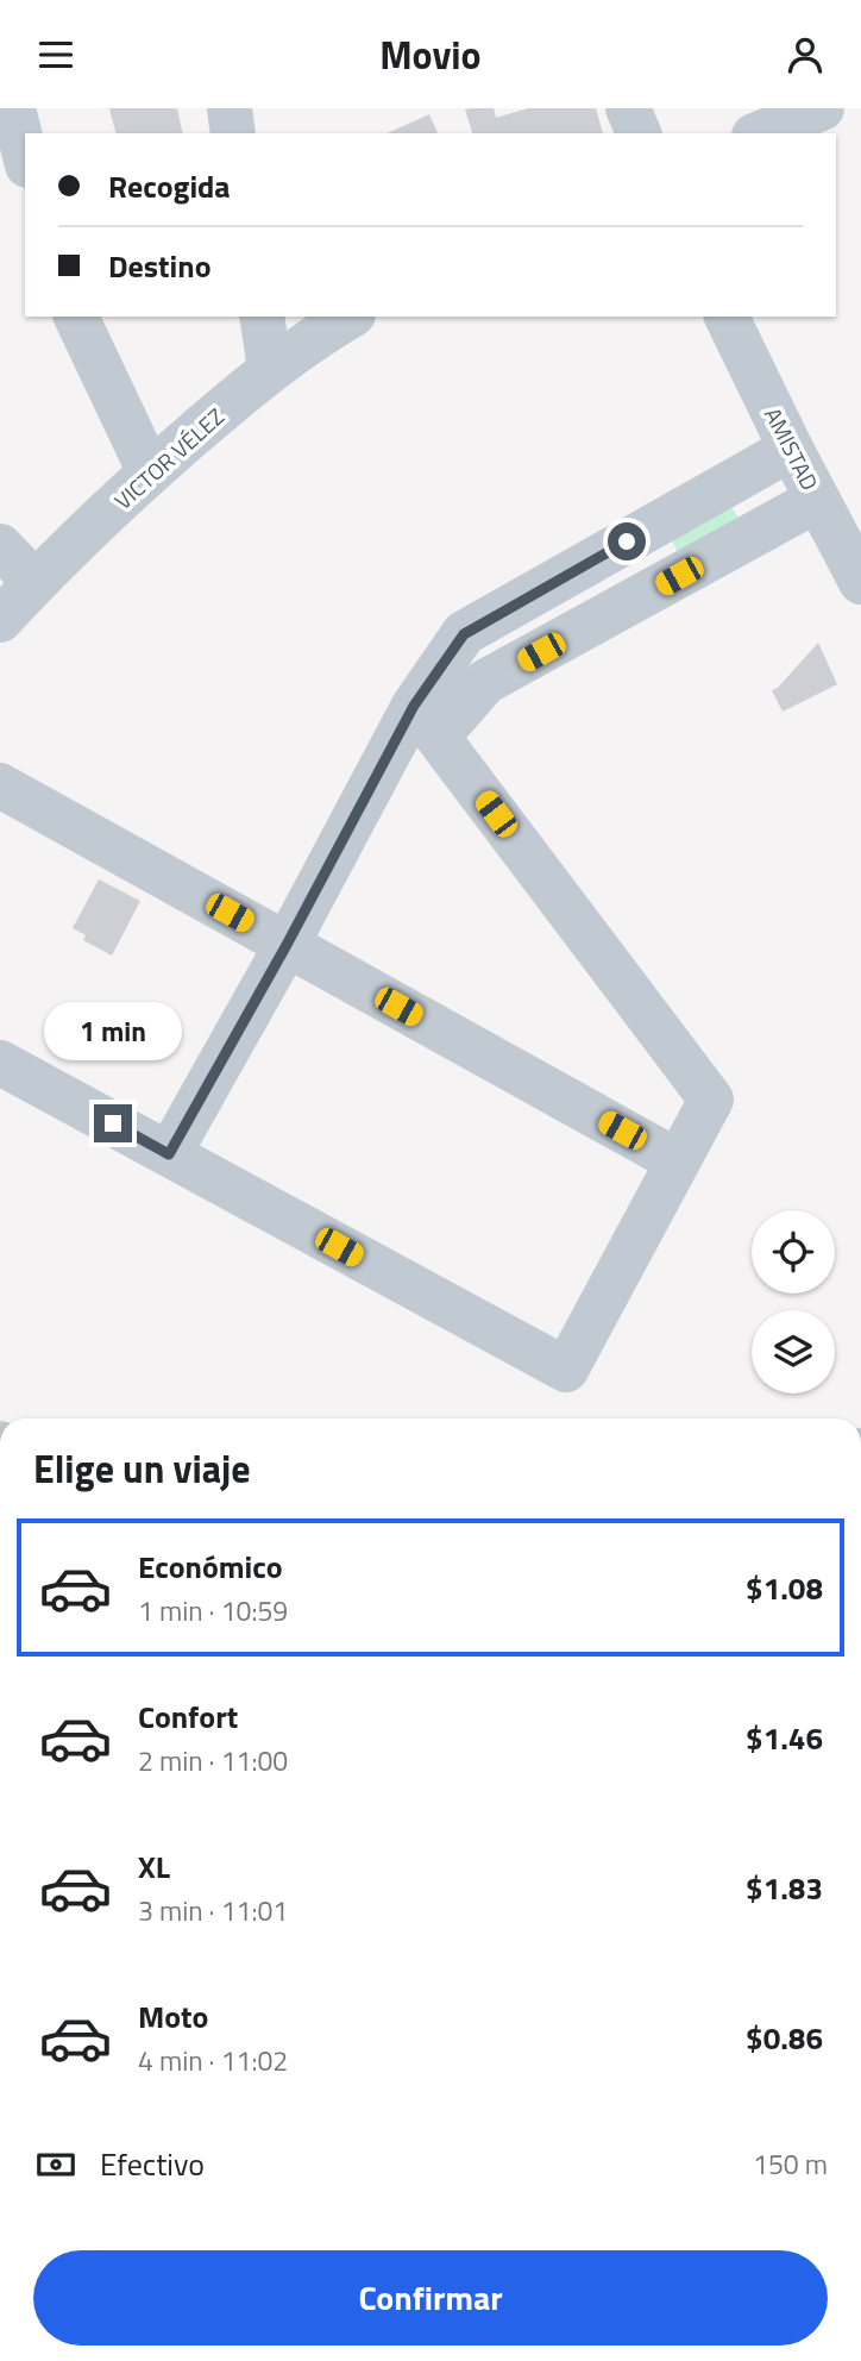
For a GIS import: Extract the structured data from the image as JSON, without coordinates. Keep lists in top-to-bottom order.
{
  "streets": {
    "street": ["AMISTAD", "VICTOR VÉLEZ"]
  },
  "page": {
    "header": "Movio",
    "banner": ["Recogida", "Destino"],
    "bubble": "1 min",
    "heading": "Elige un viaje",
    "list": [
      {
        "name": "Económico",
        "note": "1 min · 10:59",
        "value": "$1.08"
      },
      {
        "name": "Confort",
        "note": "2 min · 11:00",
        "value": "$1.46"
      },
      {
        "name": "XL",
        "note": "3 min · 11:01",
        "value": "$1.83"
      },
      {
        "name": "Moto",
        "note": "4 min · 11:02",
        "value": "$0.86"
      }
    ],
    "pay": ["Efectivo", "150 m"],
    "buttons": "Confirmar"
  }
}
